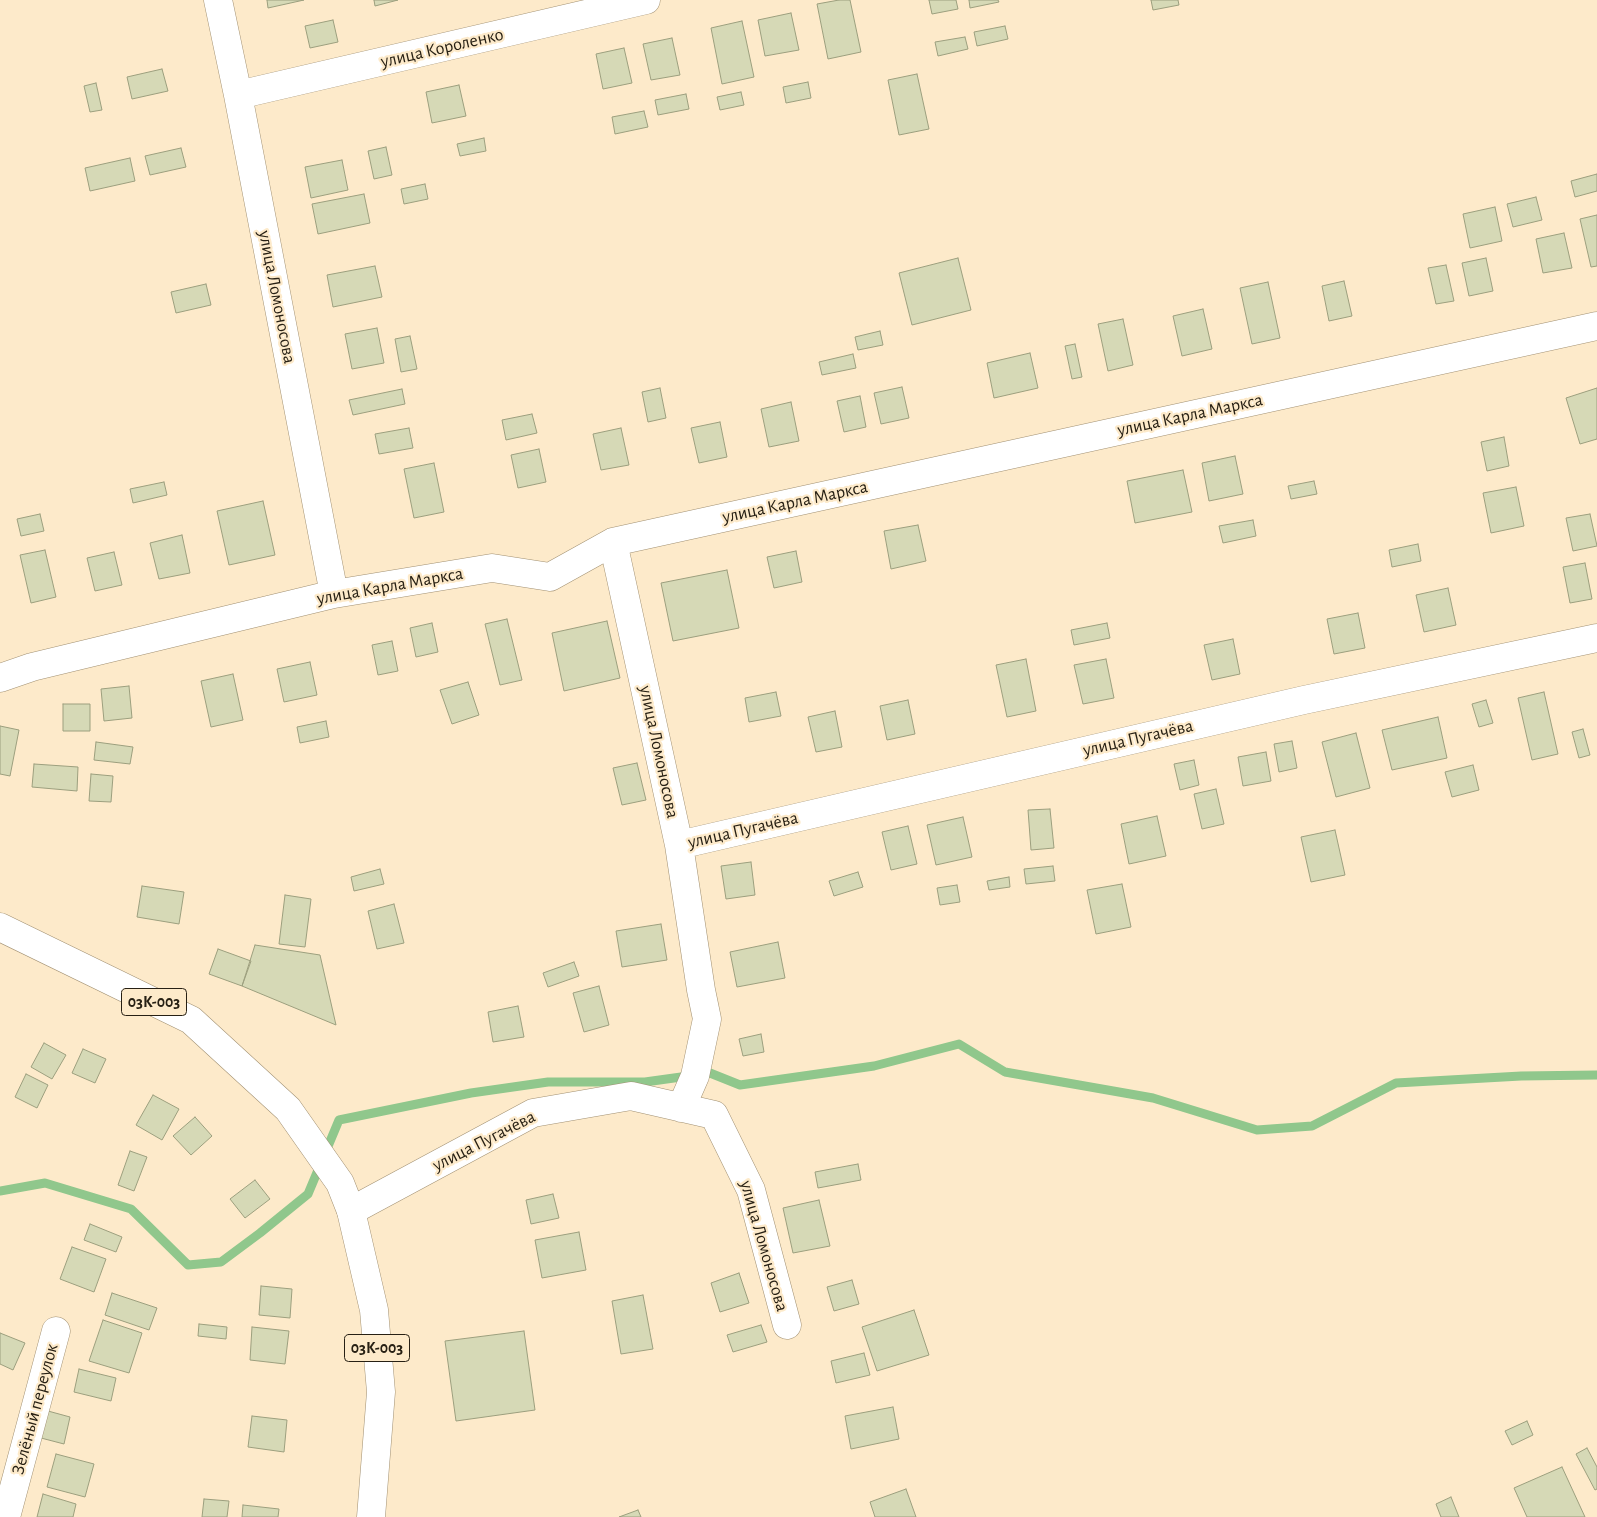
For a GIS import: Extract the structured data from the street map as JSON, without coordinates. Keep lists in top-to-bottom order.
{
  "streets": {
    "street": [
      "улица Короленко",
      "улица Ломоносова",
      "улица Карла Маркса",
      "улица Пугачёва",
      "03К-003",
      "Зелёный переулок"
    ]
  },
  "crossings": [
    ["улица Короленко", "улица Ломоносова"],
    ["улица Ломоносова", "улица Карла Маркса"],
    ["улица Ломоносова", "улица Пугачёва"],
    ["улица Пугачёва", "03К-003"]
  ]
}
